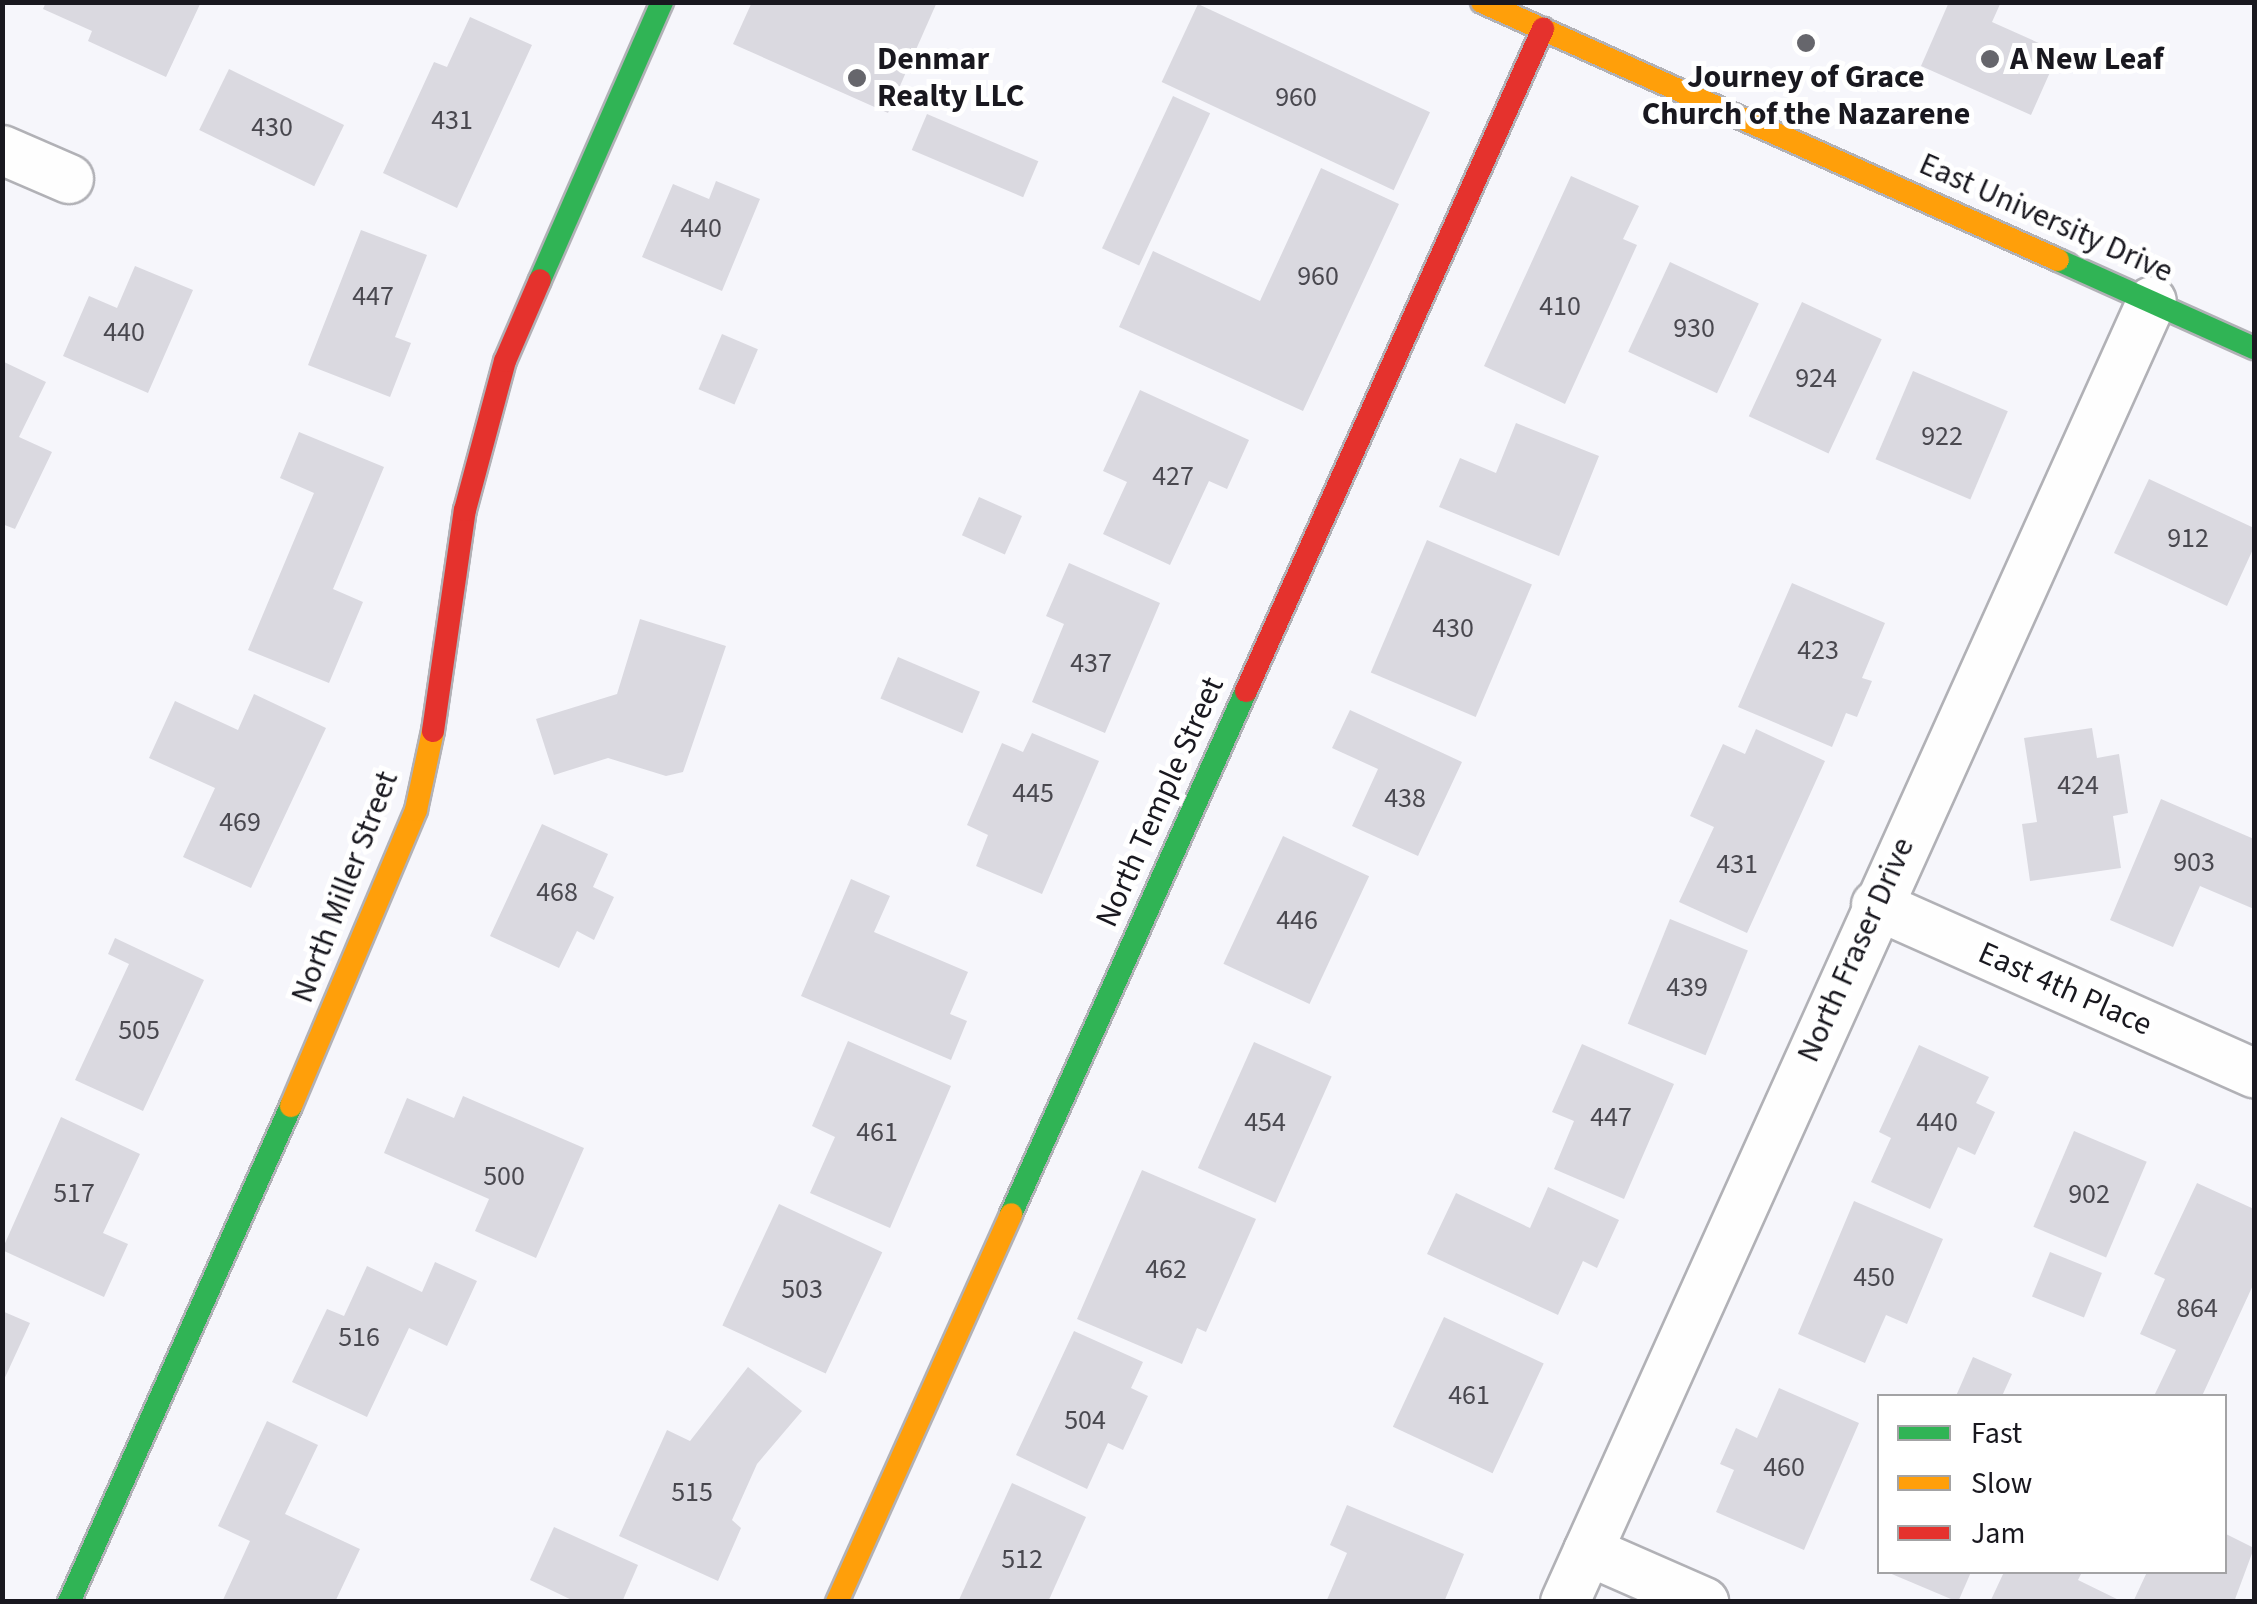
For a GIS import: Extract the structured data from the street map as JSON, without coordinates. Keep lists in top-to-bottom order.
{
  "streets": {
    "street": [
      "East University Drive",
      "North Temple Street",
      "North Miller Street",
      "North Fraser Drive",
      "East 4th Place"
    ]
  },
  "crossings": [
    ["East University Drive", "North Temple Street"],
    ["East University Drive", "North Fraser Drive"],
    ["North Fraser Drive", "East 4th Place"]
  ],
  "places": ["Journey of Grace Church of the Nazarene", "A New Leaf", "Denmar Realty LLC"],
  "house_numbers": [
    "960",
    "431",
    "430",
    "440",
    "960",
    "447",
    "410",
    "930",
    "440",
    "924",
    "922",
    "427",
    "912",
    "430",
    "423",
    "437",
    "424",
    "445",
    "438",
    "469",
    "903",
    "431",
    "468",
    "446",
    "439",
    "505",
    "447",
    "454",
    "440",
    "461",
    "500",
    "517",
    "902",
    "462",
    "450",
    "503",
    "864",
    "516",
    "461",
    "504",
    "460",
    "515",
    "512"
  ],
  "legend": ["Fast", "Slow", "Jam"]
}
